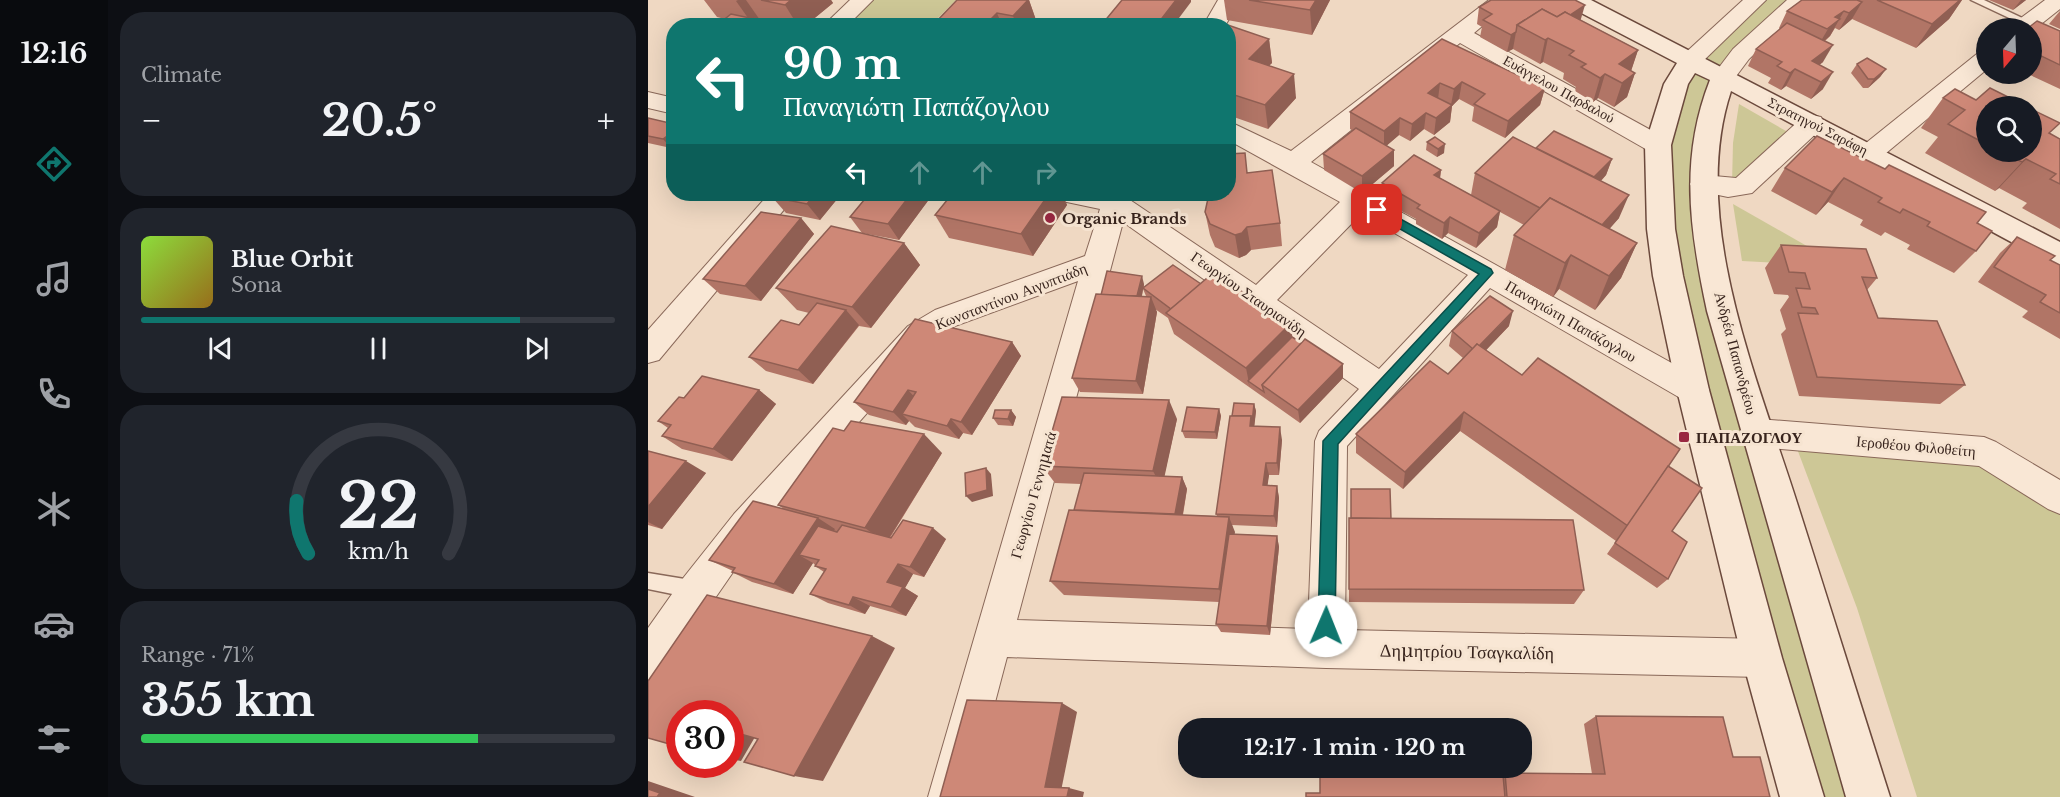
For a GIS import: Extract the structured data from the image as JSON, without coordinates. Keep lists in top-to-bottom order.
{
  "streets": {
    "main road": ["Στρατηγού Σαράφη", "Ανδρέα Παπανδρέου"],
    "street": [
      "Ευάγγελου Παρδαλού",
      "Γεωργίου Σταυριανίδη",
      "Κωνσταντίνου Αιγυπτιάδη",
      "Παναγιώτη Παπάζογλου",
      "Ιεροθέου Φιλοθείτη",
      "Γεωργίου Γεννηματά",
      "Δημητρίου Τσαγκαλίδη"
    ]
  },
  "crossings": [
    ["Στρατηγού Σαράφη", "Ανδρέα Παπανδρέου"],
    ["Κωνσταντίνου Αιγυπτιάδη", "Γεωργίου Γεννηματά"],
    ["Ανδρέα Παπανδρέου", "Ιεροθέου Φιλοθείτη"],
    ["Γεωργίου Γεννηματά", "Δημητρίου Τσαγκαλίδη"]
  ],
  "places": {
    "other": ["Organic Brands"],
    "transit": ["ΠΑΠΑΖΟΓΛΟΥ"]
  },
  "north": "bottom",
  "page": {
    "tabs": "12:16",
    "tile": [
      "Climate",
      ["Range · 71%", "355 km"]
    ],
    "turn": ["90 m", "Παναγιώτη Παπάζογλου"],
    "heat": ["−", "20.5°", "+"],
    "song": ["Blue Orbit", "Sona"],
    "limit": "30",
    "trip": "12:17 · 1 min · 120 m",
    "gauge": ["22", "km/h"]
  }
}
